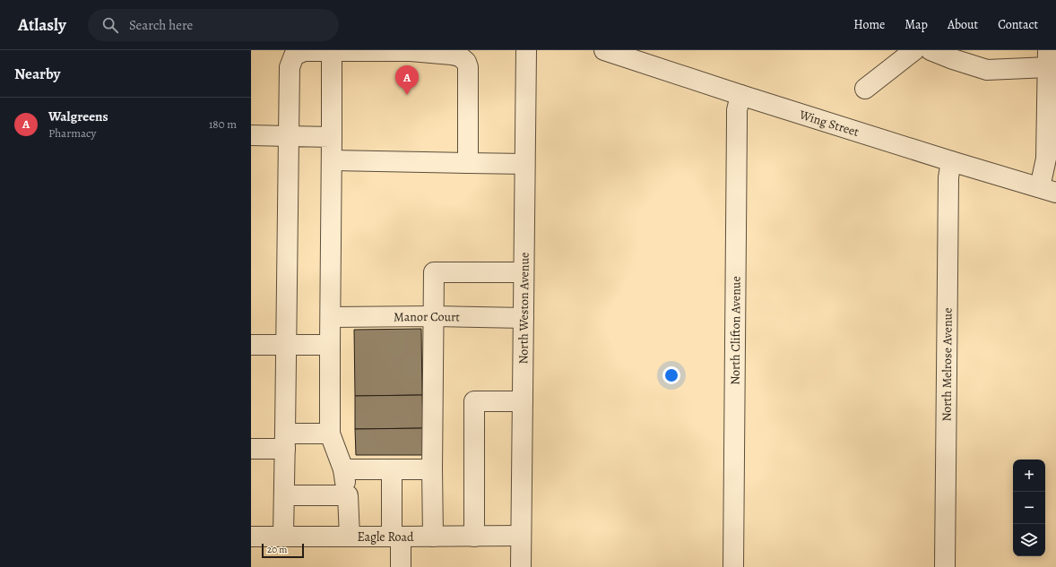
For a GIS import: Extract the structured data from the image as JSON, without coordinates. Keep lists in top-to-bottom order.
{
  "streets": {
    "street": [
      "Wing Street",
      "North Weston Avenue",
      "Manor Court",
      "North Clifton Avenue",
      "North Melrose Avenue",
      "Eagle Road"
    ]
  },
  "crossings": [
    ["Wing Street", "North Clifton Avenue"],
    ["Wing Street", "North Melrose Avenue"],
    ["North Weston Avenue", "Manor Court"],
    ["North Weston Avenue", "Eagle Road"]
  ],
  "scale_bar": "20 m",
  "page": {
    "header": "Atlasly",
    "search": "Search here",
    "nav": [
      "Home",
      "Map",
      "About",
      "Contact"
    ],
    "heading": "Nearby",
    "pins": "A",
    "list": [
      {
        "mark": "A",
        "name": "Walgreens",
        "note": "Pharmacy",
        "value": "180 m"
      }
    ],
    "map_buttons": ["+", "−"],
    "scale": "20 m"
  }
}
